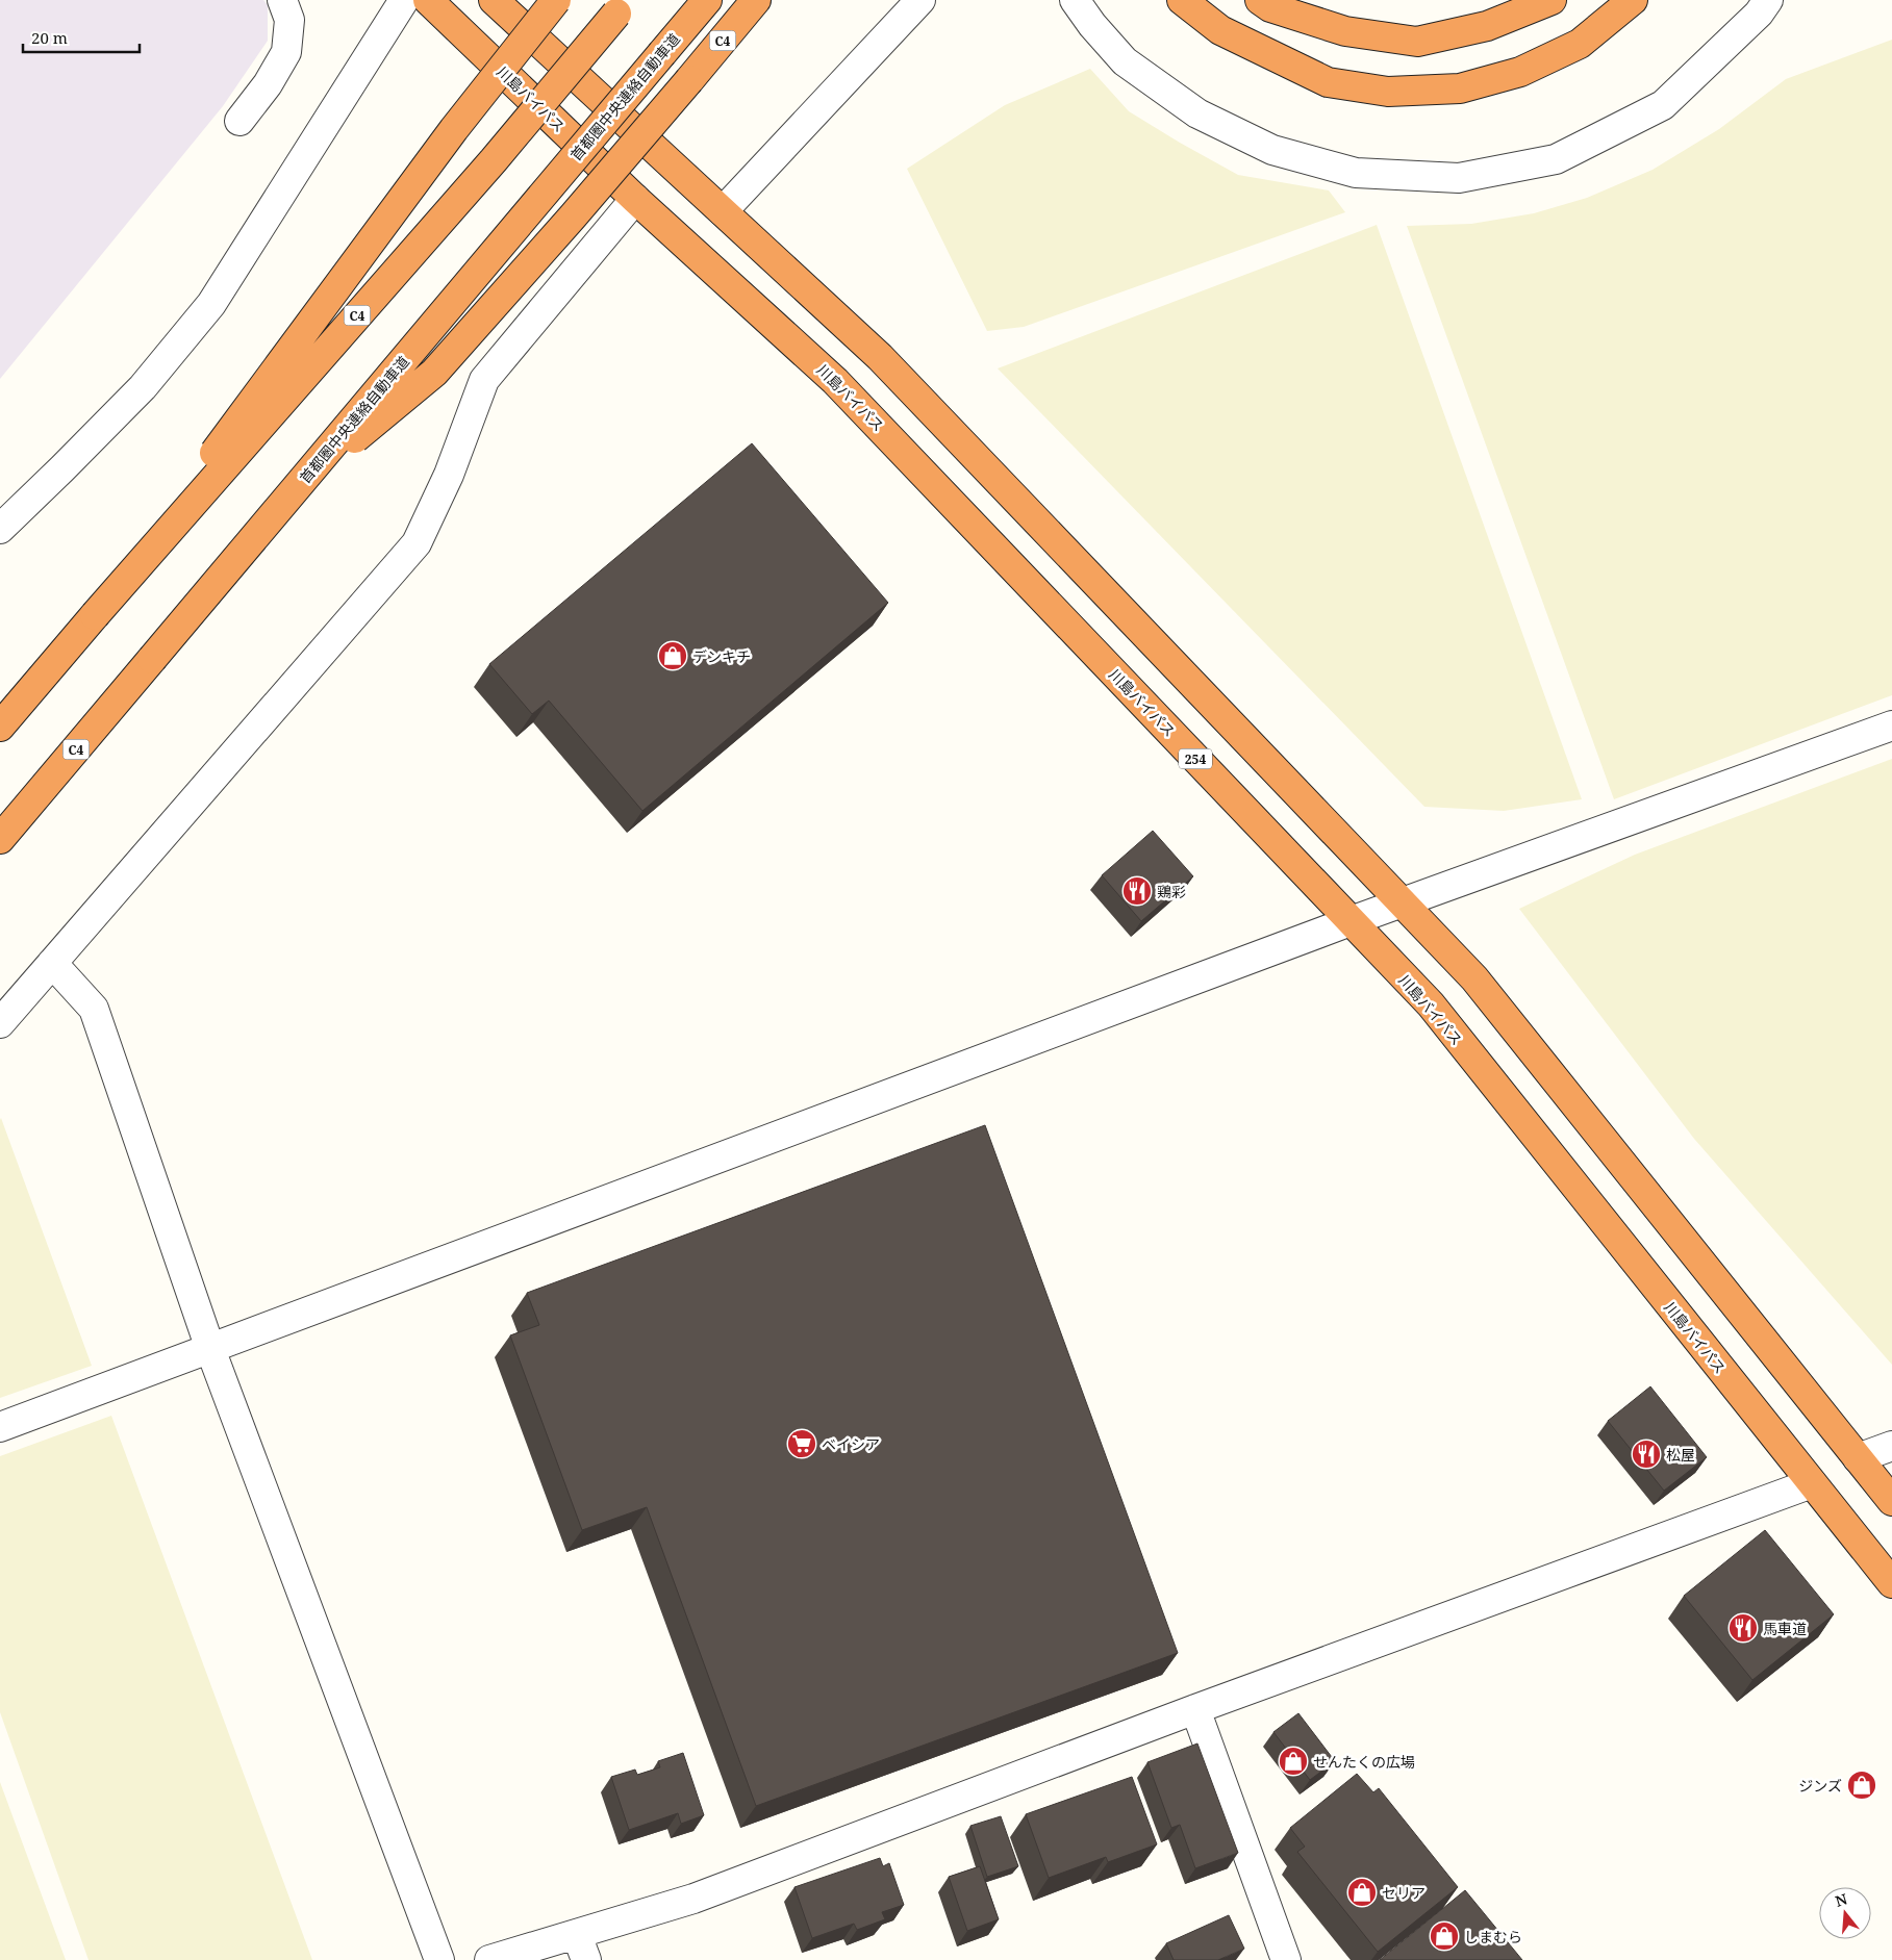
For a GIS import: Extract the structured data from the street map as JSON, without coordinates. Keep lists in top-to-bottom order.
{
  "streets": {
    "highway": [
      "C4",
      "首都圏中央連絡自動車道",
      "川島バイパス",
      "254"
    ]
  },
  "crossings": [
    ["C4", "首都圏中央連絡自動車道"]
  ],
  "places": {
    "shop": [
      "デンキチ",
      "せんたくの広場",
      "ジンズ",
      "セリア",
      "しまむら"
    ],
    "restaurant": ["鶏彩", "松屋", "馬車道"],
    "supermarket": ["ベイシア"]
  },
  "scale_bar": "20 m",
  "north": "top"
}
